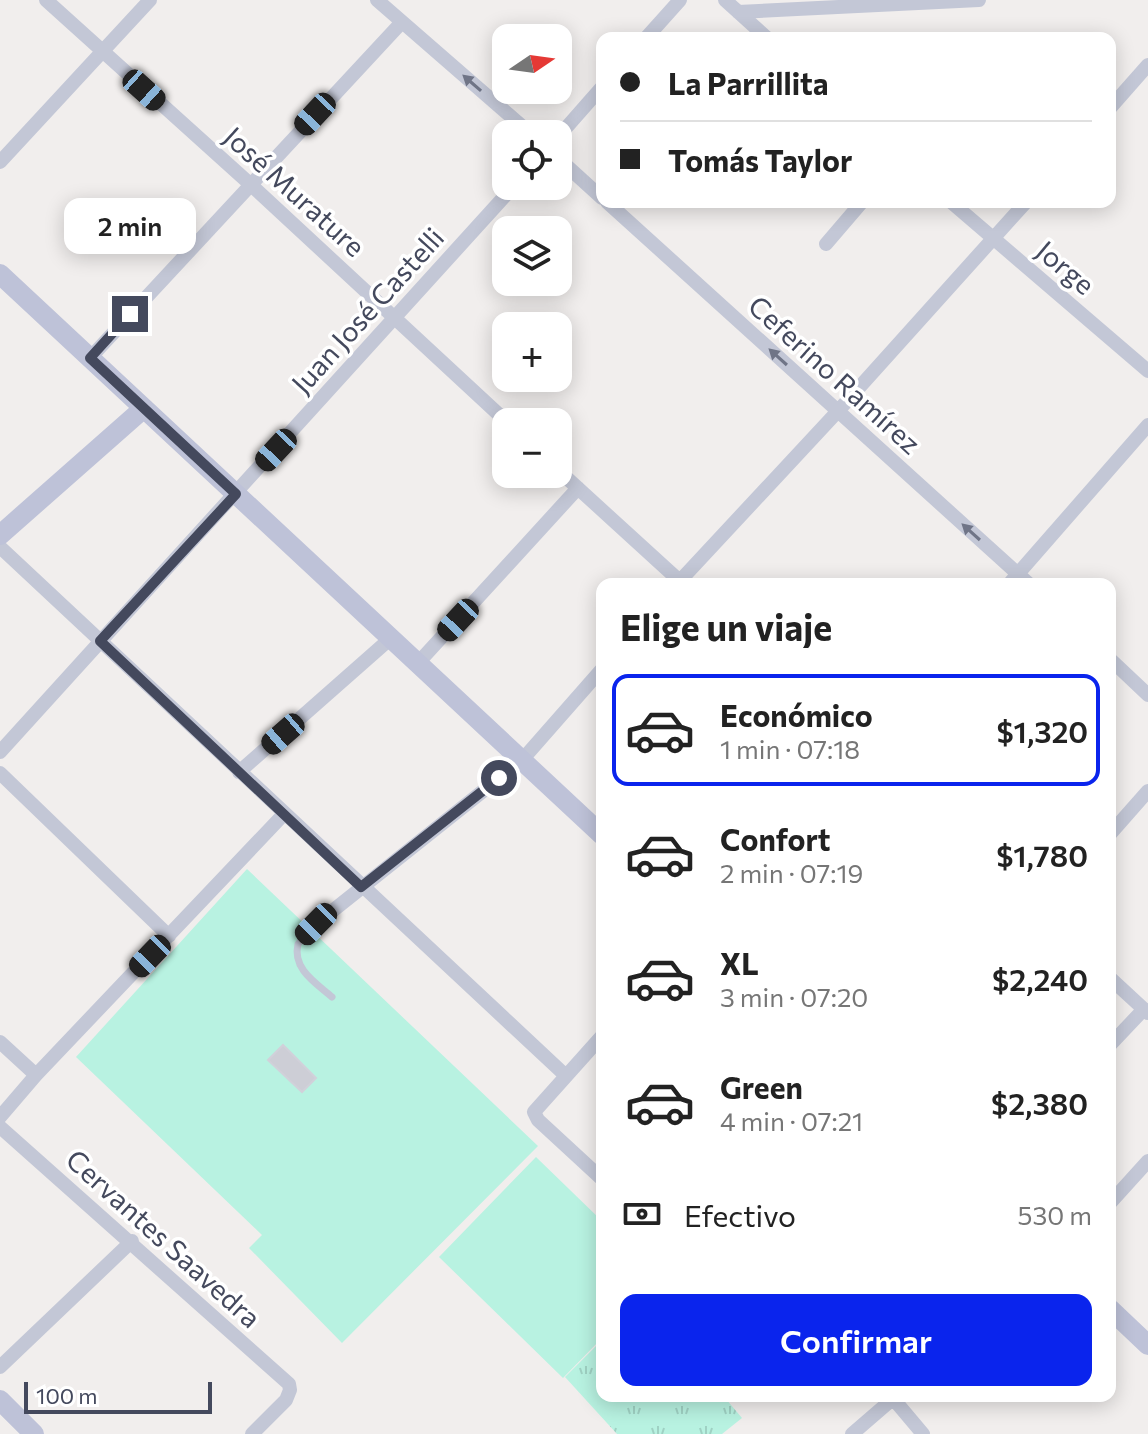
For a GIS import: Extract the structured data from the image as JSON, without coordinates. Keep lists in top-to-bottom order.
{
  "streets": {
    "street": [
      "José Murature",
      "Jorge",
      "Juan José Castelli",
      "Ceferino Ramírez",
      "Cervantes Saavedra"
    ]
  },
  "crossings": [
    ["José Murature", "Juan José Castelli"]
  ],
  "one_way": ["Ceferino Ramírez"],
  "scale_bar": "100 m",
  "north": "right",
  "page": {
    "map_buttons": ["+", "−"],
    "banner": ["La Parrillita", "Tomás Taylor"],
    "bubble": "2 min",
    "heading": "Elige un viaje",
    "list": [
      {
        "name": "Económico",
        "note": "1 min · 07:18",
        "value": "$1,320"
      },
      {
        "name": "Confort",
        "note": "2 min · 07:19",
        "value": "$1,780"
      },
      {
        "name": "XL",
        "note": "3 min · 07:20",
        "value": "$2,240"
      },
      {
        "name": "Green",
        "note": "4 min · 07:21",
        "value": "$2,380"
      }
    ],
    "pay": ["Efectivo", "530 m"],
    "buttons": "Confirmar",
    "scale": "100 m"
  }
}
